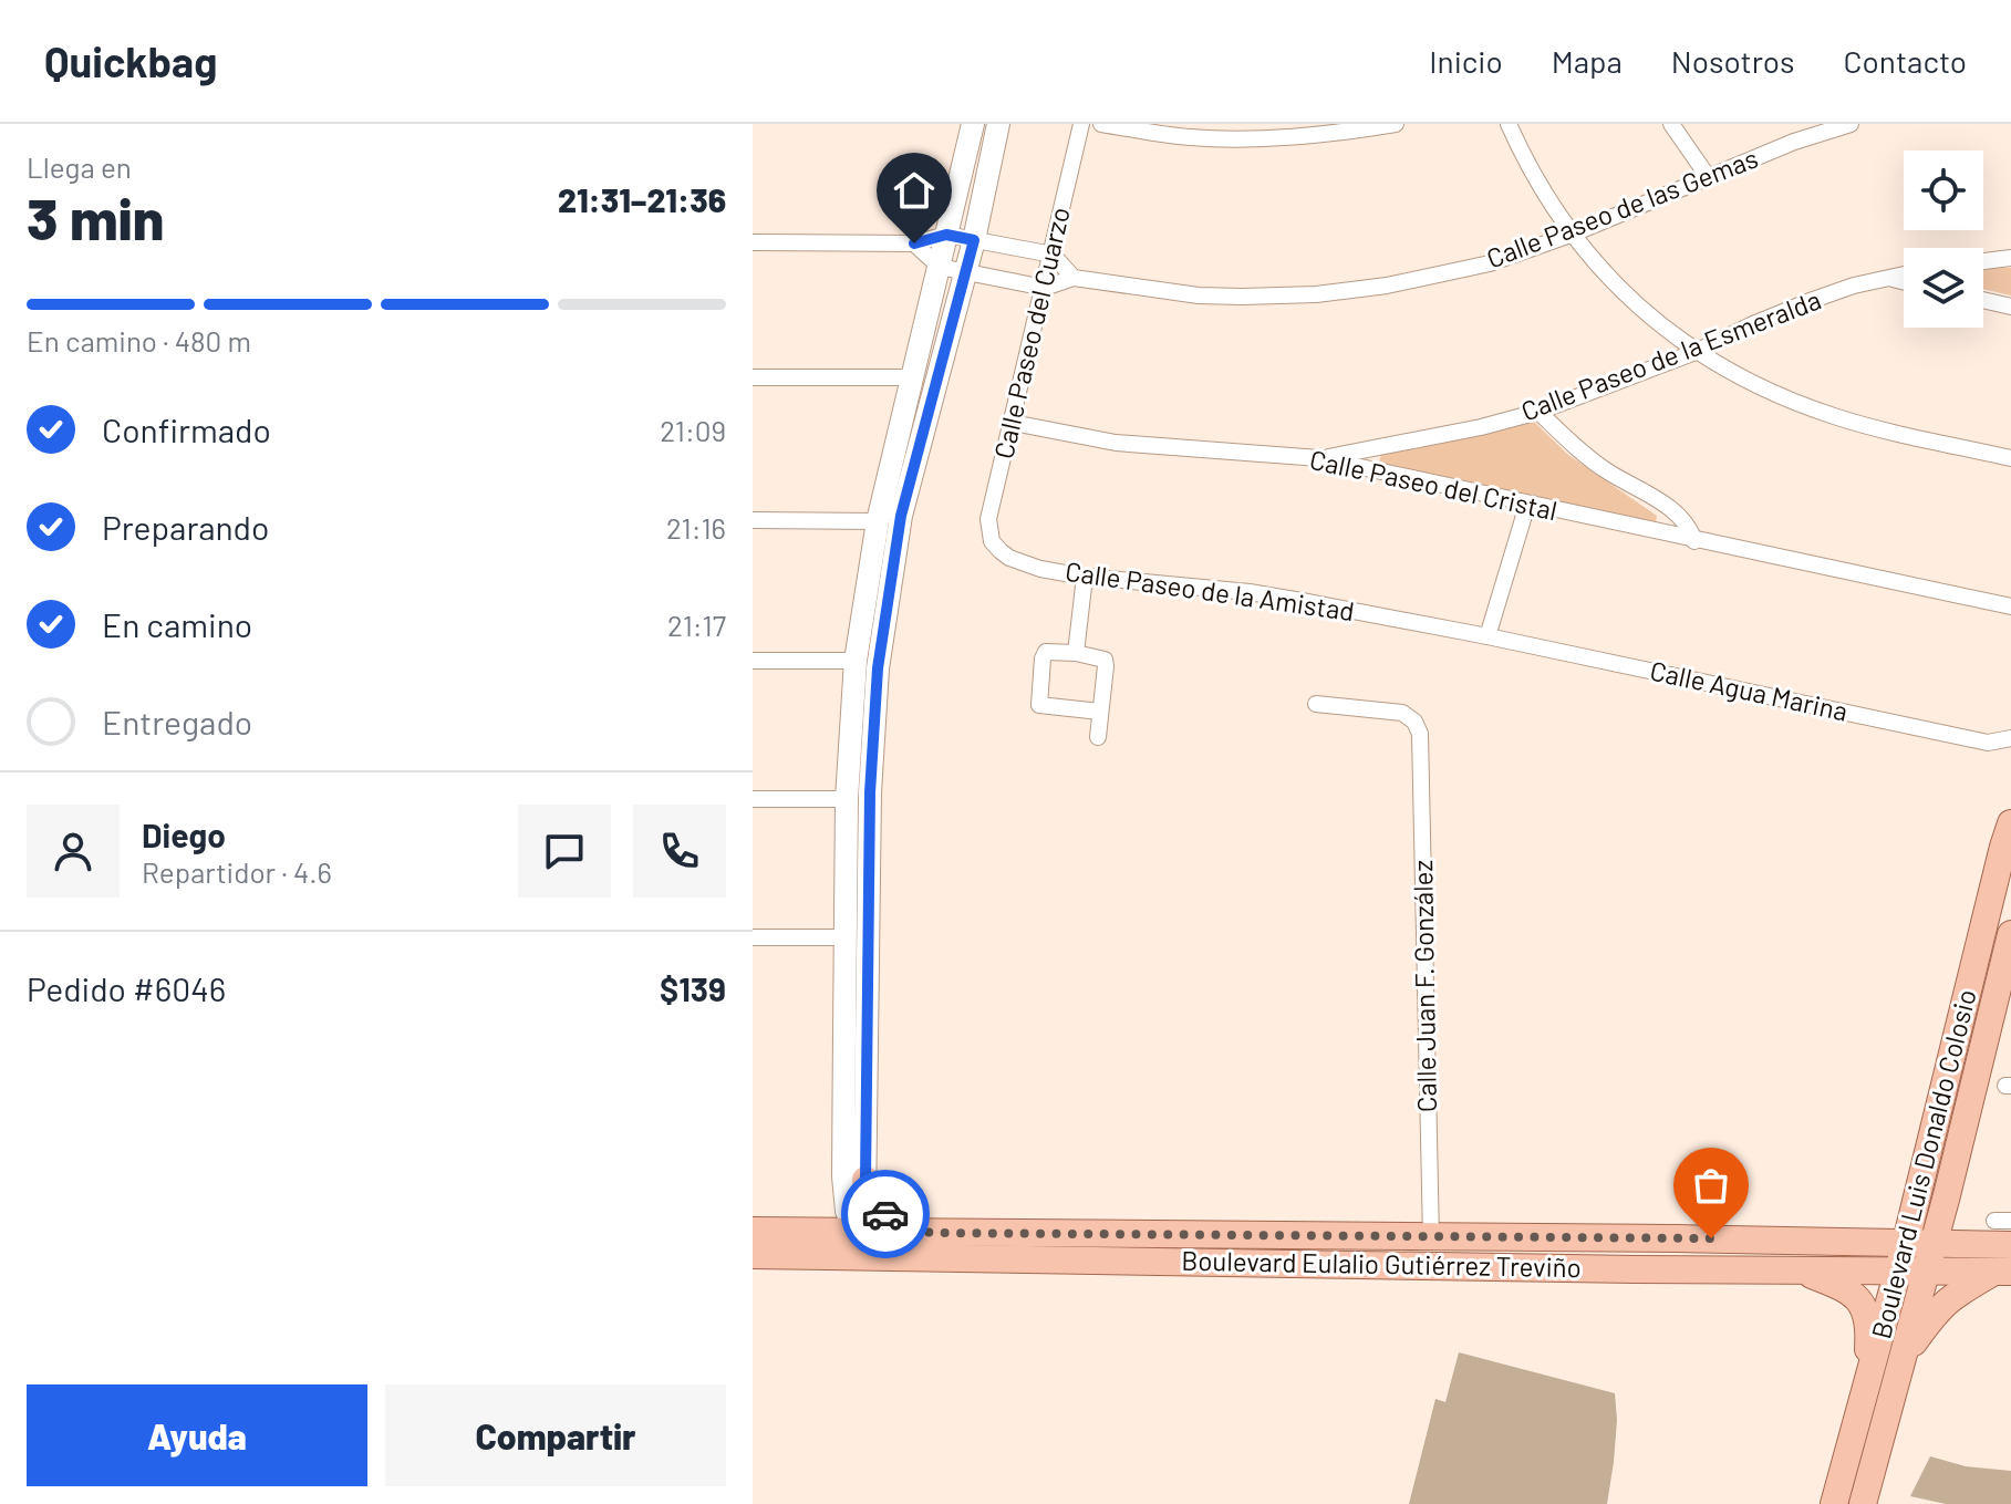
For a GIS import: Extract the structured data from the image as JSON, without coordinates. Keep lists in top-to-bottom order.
{
  "streets": {
    "main road": ["Boulevard Luis Donaldo Colosio", "Boulevard Eulalio Gutiérrez Treviño"],
    "street": [
      "Calle Paseo de las Gemas",
      "Calle Paseo del Cuarzo",
      "Calle Paseo de la Esmeralda",
      "Calle Paseo del Cristal",
      "Calle Paseo de la Amistad",
      "Calle Agua Marina",
      "Calle Juan F. González"
    ]
  },
  "crossings": [
    ["Calle Paseo de las Gemas", "Calle Paseo del Cuarzo"],
    ["Calle Paseo del Cuarzo", "Calle Paseo del Cristal"],
    ["Calle Paseo del Cuarzo", "Calle Paseo de la Amistad"],
    ["Calle Paseo de la Esmeralda", "Calle Paseo del Cristal"],
    ["Calle Paseo de la Amistad", "Calle Agua Marina"],
    ["Calle Juan F. González", "Boulevard Eulalio Gutiérrez Treviño"],
    ["Boulevard Luis Donaldo Colosio", "Boulevard Eulalio Gutiérrez Treviño"]
  ],
  "page": {
    "header": "Quickbag",
    "nav": [
      "Inicio",
      "Mapa",
      "Nosotros",
      "Contacto"
    ],
    "heading": ["3 min", "Llega en", "21:31–21:36"],
    "panel": [
      "Diego",
      "Repartidor · 4.6",
      "Pedido #6046",
      "$139"
    ],
    "bar": "En camino · 480 m",
    "list": [
      ["Confirmado", "21:09"],
      ["Preparando", "21:16"],
      ["En camino", "21:17"],
      "Entregado"
    ],
    "buttons": ["Ayuda", "Compartir"]
  }
}
